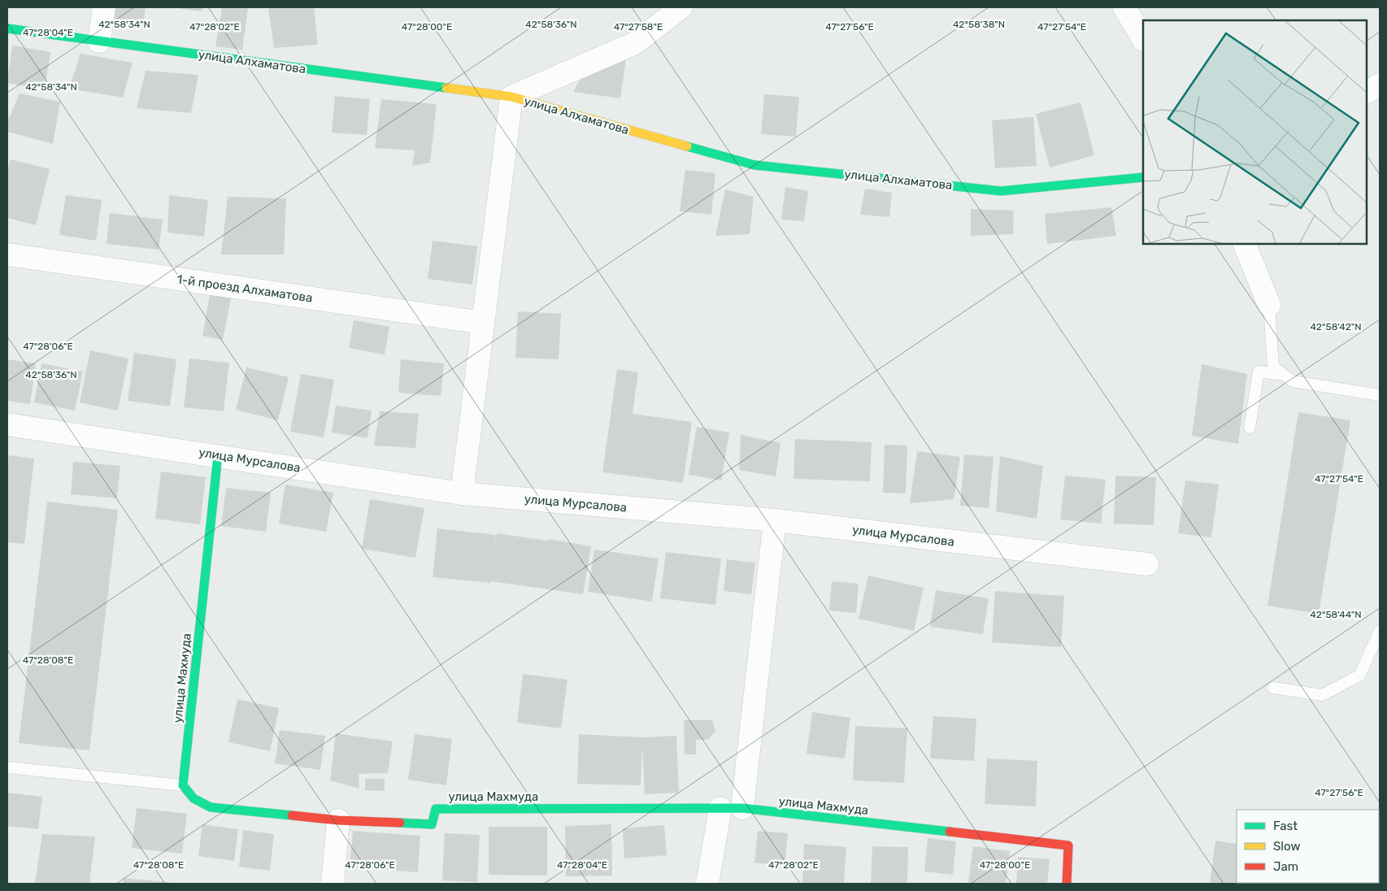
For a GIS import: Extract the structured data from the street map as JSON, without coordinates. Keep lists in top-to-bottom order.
{
  "streets": {
    "street": [
      "улица Алхаматова",
      "1-й проезд Алхаматова",
      "улица Мурсалова",
      "улица Махмуда"
    ]
  },
  "crossings": [
    ["улица Мурсалова", "улица Махмуда"]
  ],
  "legend": ["Fast", "Slow", "Jam"],
  "coordinates": [
    "42°58'34\"N",
    "42°58'36\"N",
    "42°58'38\"N",
    "47°27'54\"E",
    "47°28'02\"E",
    "47°28'00\"E",
    "47°27'58\"E",
    "47°27'56\"E",
    "47°28'04\"E",
    "42°58'42\"N",
    "47°28'06\"E",
    "42°58'44\"N",
    "47°28'08\"E"
  ]
}
